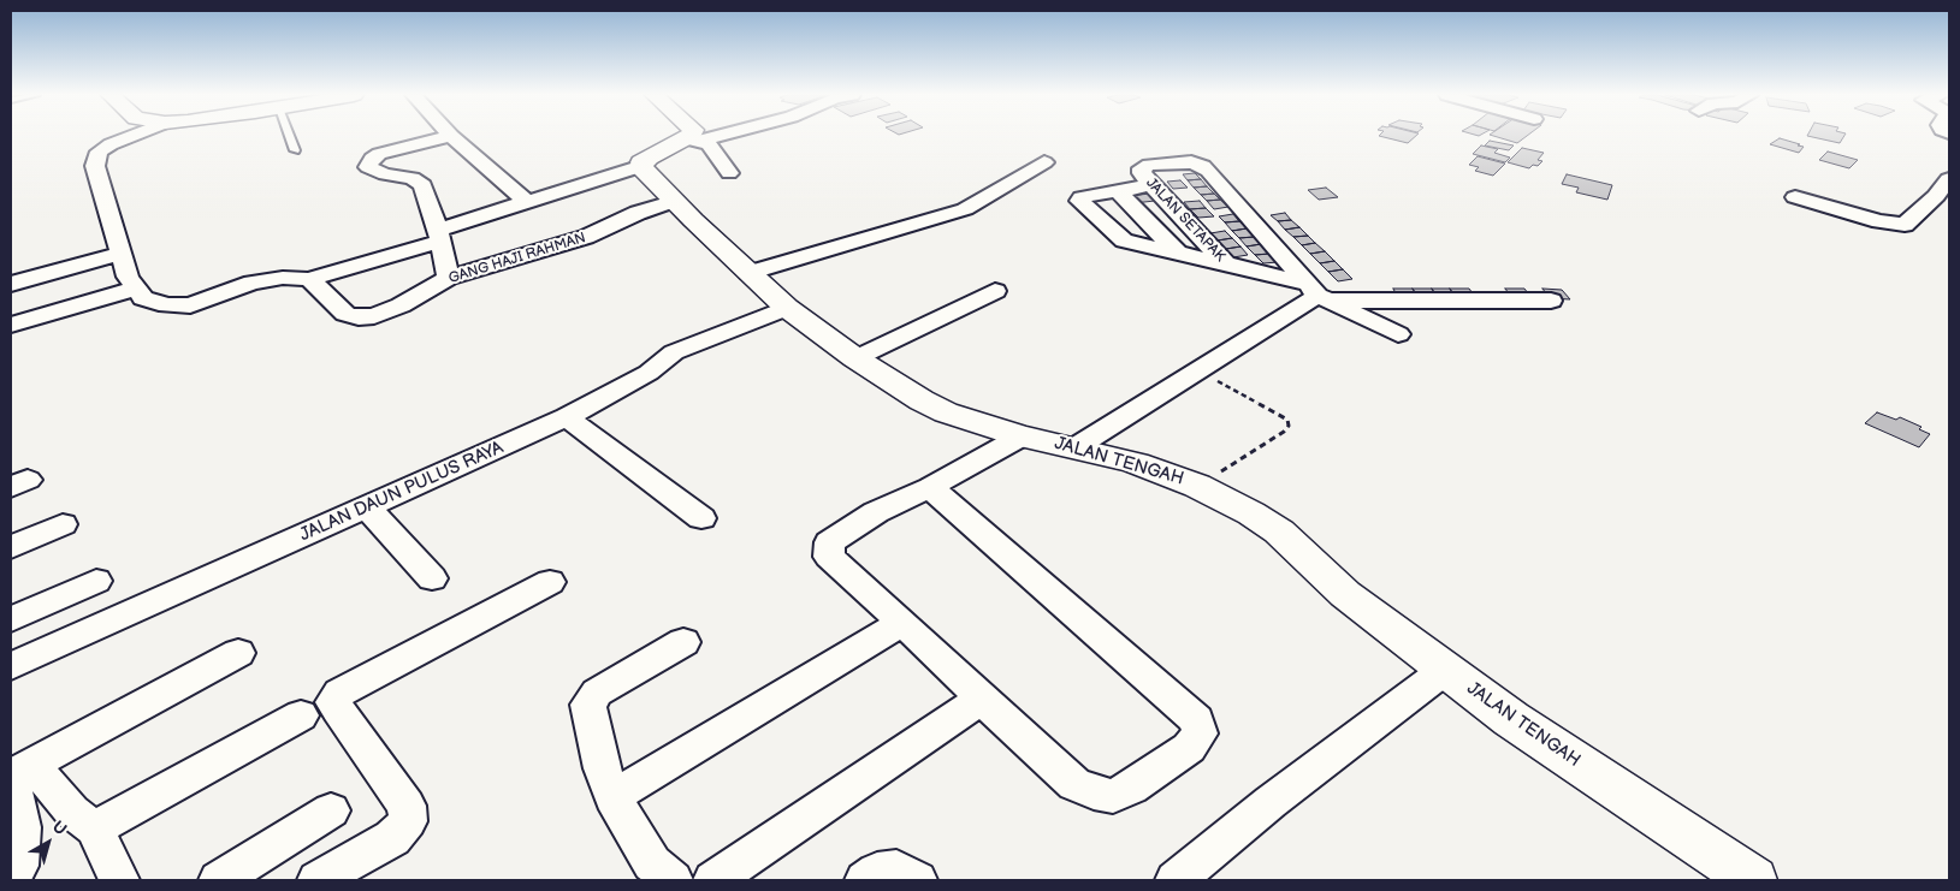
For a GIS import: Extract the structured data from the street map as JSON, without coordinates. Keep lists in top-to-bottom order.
{
  "streets": {
    "main road": ["JALAN TENGAH"],
    "street": ["JALAN SETAPAK", "GANG HAJI RAHMAN", "JALAN DAUN PULUS RAYA"]
  },
  "crossings": [
    ["GANG HAJI RAHMAN", "JALAN TENGAH"],
    ["JALAN TENGAH", "JALAN DAUN PULUS RAYA"]
  ],
  "north": "top right"
}
